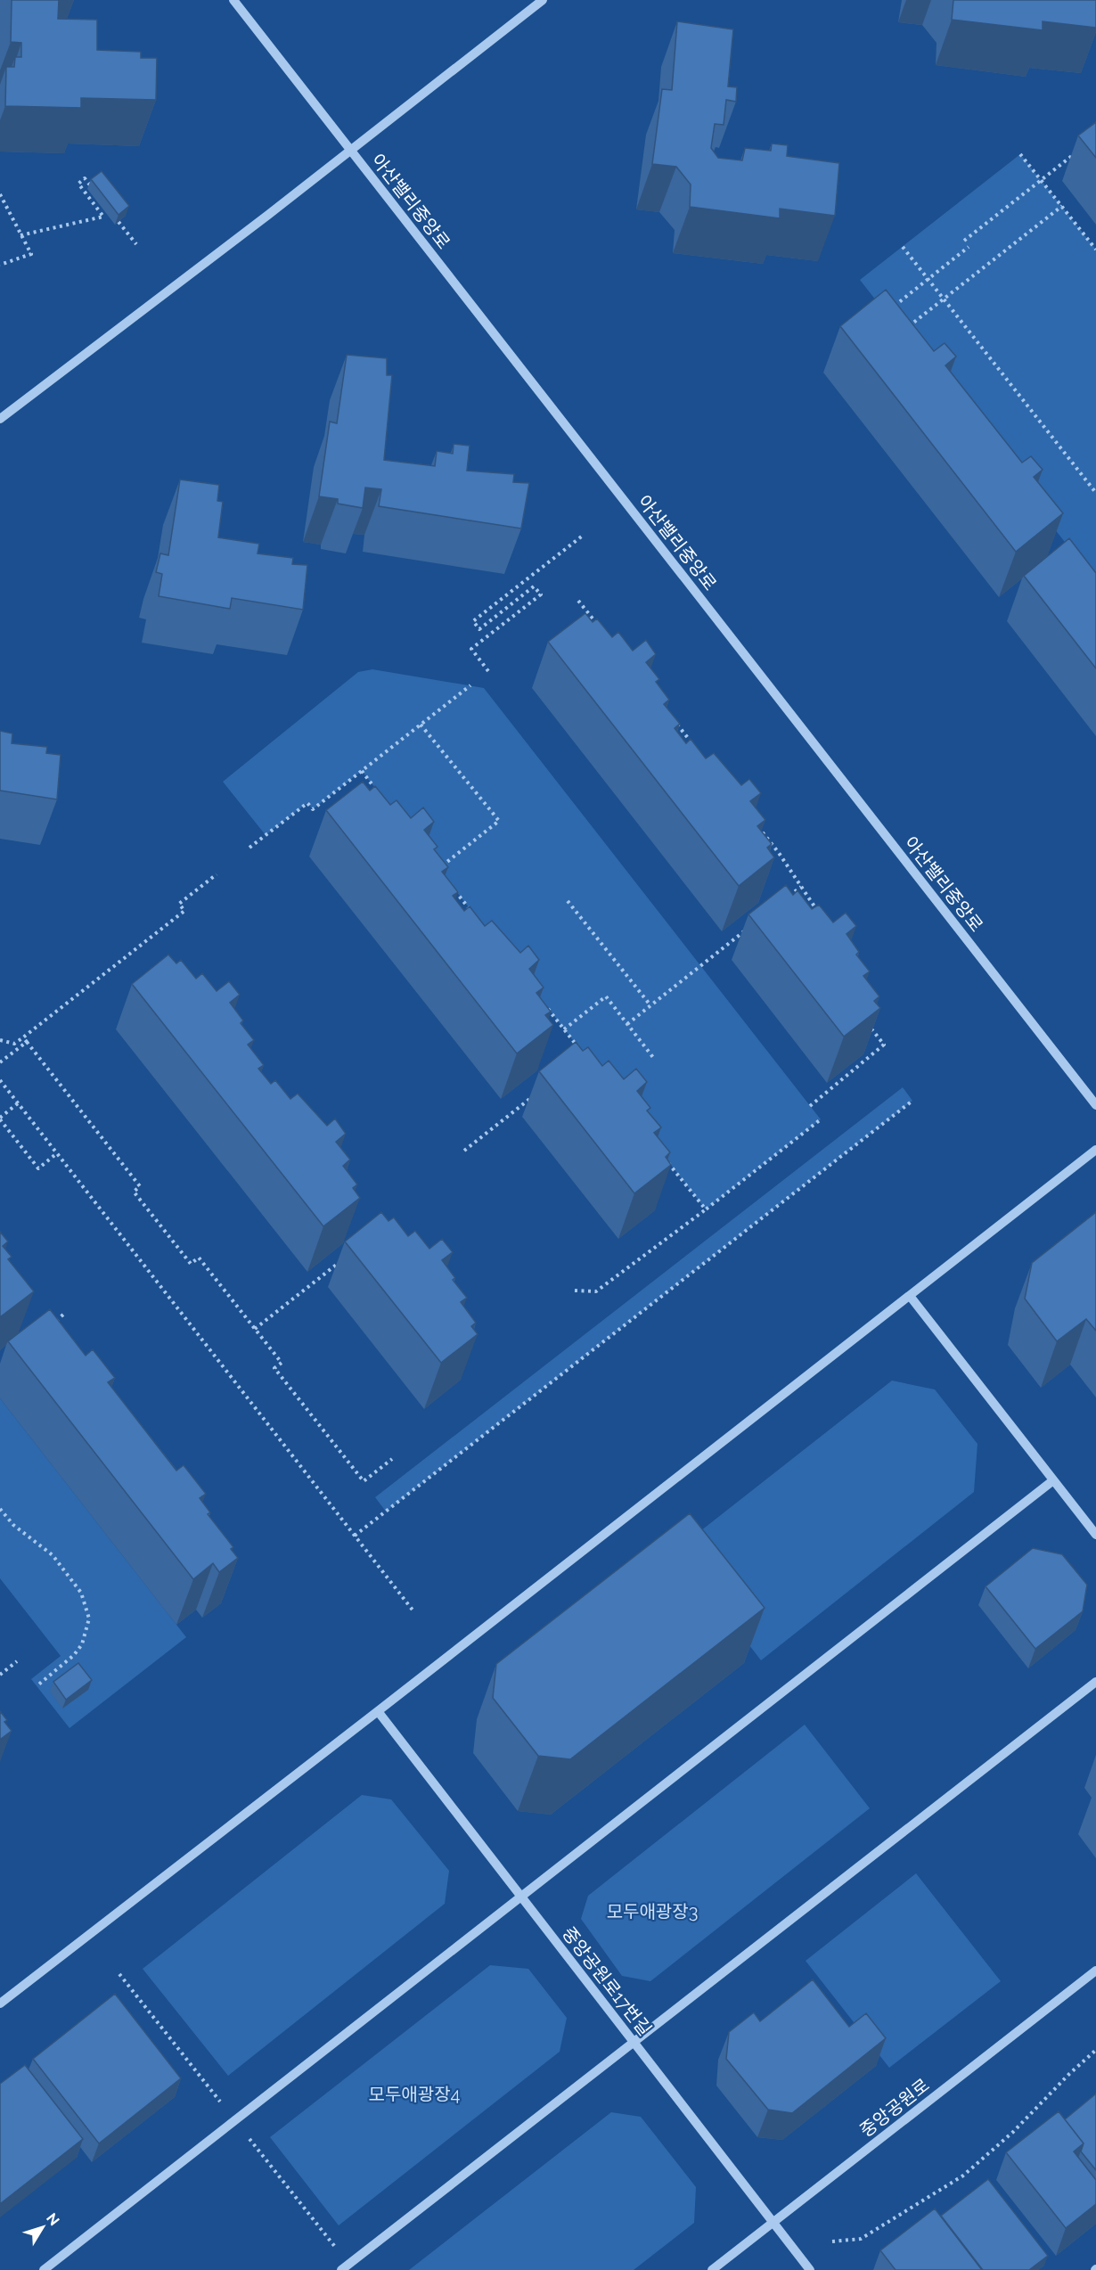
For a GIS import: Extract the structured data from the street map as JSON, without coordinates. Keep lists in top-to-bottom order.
{
  "streets": {
    "street": ["아산밸리중앙로", "중앙공원로17번길", "중앙공원로"]
  },
  "crossings": [
    ["중앙공원로17번길", "중앙공원로"]
  ],
  "parks": ["모두애광장3", "모두애광장4"],
  "north": "top right"
}
